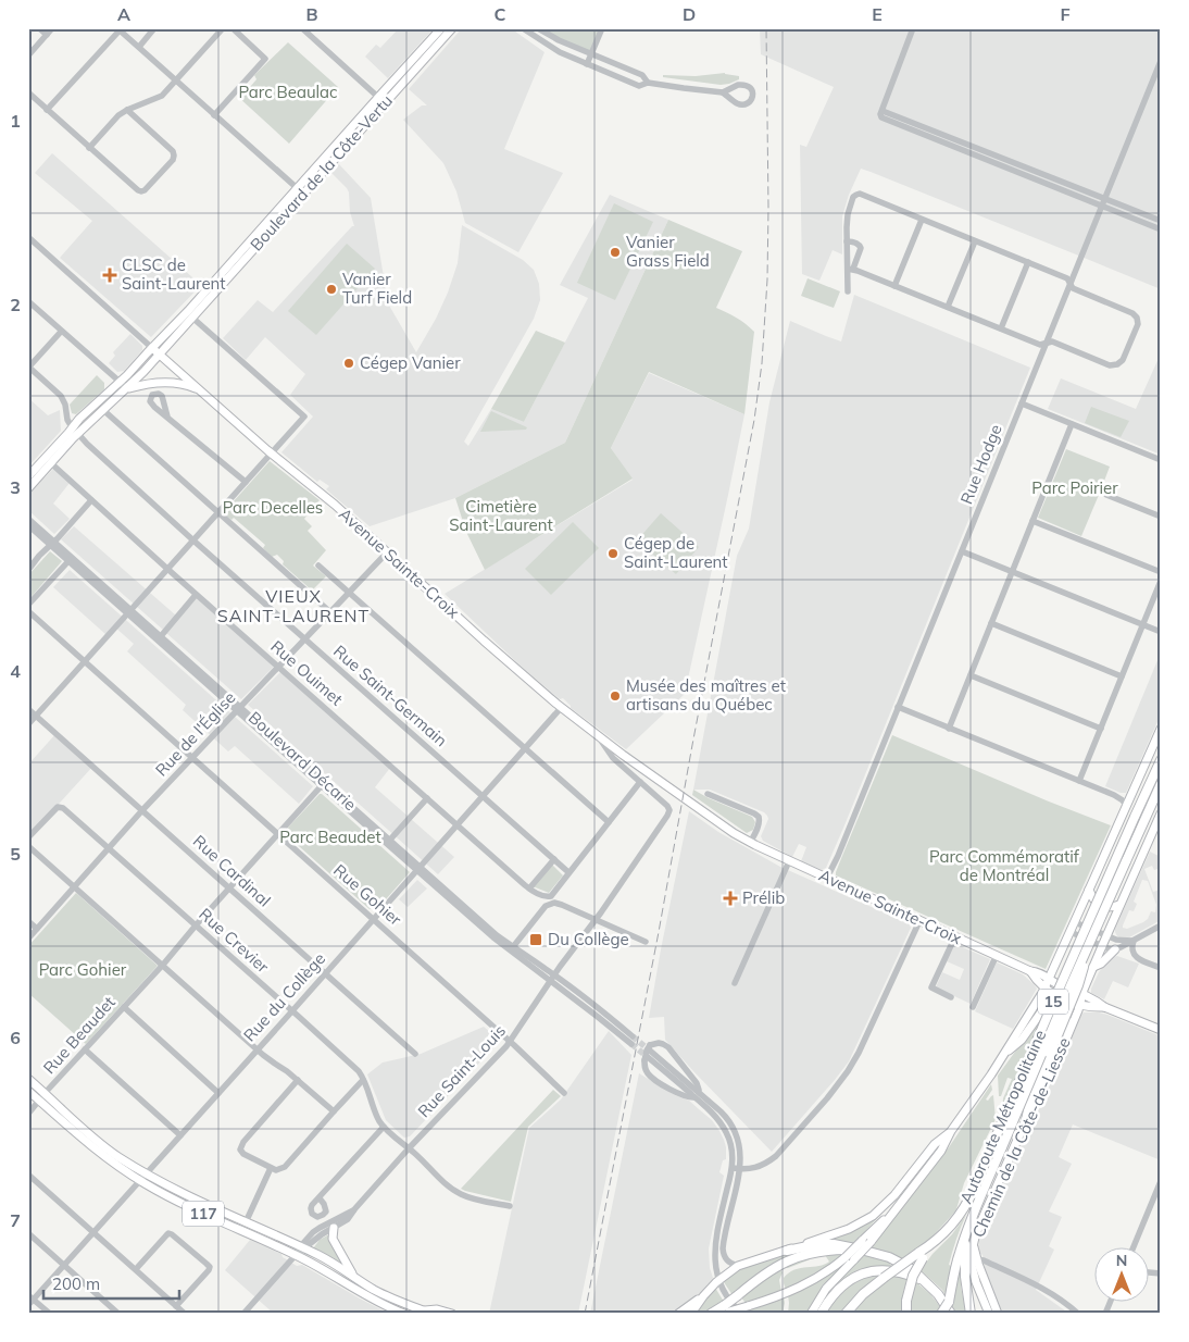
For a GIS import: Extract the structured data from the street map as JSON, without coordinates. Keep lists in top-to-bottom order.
{
  "streets": {
    "highway": ["15", "Autoroute Métropolitaine"],
    "main road": [
      "Boulevard de la Côte-Vertu",
      "Avenue Sainte-Croix",
      "Chemin de la Côte-de-Liesse",
      "117"
    ],
    "street": [
      "Rue Hodge",
      "Rue Ouimet",
      "Rue Saint-Germain",
      "Rue de l'Église",
      "Boulevard Décarie",
      "Rue Cardinal",
      "Rue Gohier",
      "Rue Crevier",
      "Rue du Collège",
      "Rue Beaudet",
      "Rue Saint-Louis"
    ]
  },
  "crossings": [
    ["Boulevard de la Côte-Vertu", "Avenue Sainte-Croix"],
    ["Boulevard de la Côte-Vertu", "Rue Ouimet"],
    ["Boulevard de la Côte-Vertu", "Rue Saint-Germain"],
    ["Rue Hodge", "Avenue Sainte-Croix"],
    ["Avenue Sainte-Croix", "Rue de l'Église"],
    ["Avenue Sainte-Croix", "Rue du Collège"],
    ["Avenue Sainte-Croix", "Rue Saint-Louis"],
    ["Avenue Sainte-Croix", "Chemin de la Côte-de-Liesse"],
    ["Rue Ouimet", "Rue de l'Église"],
    ["Rue Ouimet", "Rue du Collège"],
    ["Rue Ouimet", "Rue Saint-Louis"],
    ["Rue Saint-Germain", "Rue de l'Église"],
    ["Rue Saint-Germain", "Rue du Collège"],
    ["Rue de l'Église", "Boulevard Décarie"],
    ["Rue de l'Église", "Rue Cardinal"],
    ["Rue de l'Église", "Rue Gohier"],
    ["Rue de l'Église", "Rue Crevier"],
    ["Boulevard Décarie", "Rue du Collège"],
    ["Boulevard Décarie", "Rue Beaudet"],
    ["Boulevard Décarie", "Rue Saint-Louis"],
    ["Rue Cardinal", "Rue du Collège"],
    ["Rue Cardinal", "Rue Beaudet"],
    ["Rue Gohier", "Rue du Collège"],
    ["Rue Gohier", "Rue Beaudet"],
    ["Rue Gohier", "Rue Saint-Louis"],
    ["Rue Crevier", "Rue du Collège"],
    ["Rue Crevier", "Rue Beaudet"],
    ["Rue Crevier", "Rue Saint-Louis"],
    ["Rue du Collège", "117"],
    ["15", "Autoroute Métropolitaine"],
    ["Rue Beaudet", "117"],
    ["Rue Saint-Louis", "117"]
  ],
  "districts": ["VIEUX SAINT-LAURENT"],
  "parks": [
    "Parc Beaulac",
    "Parc Poirier",
    "Cimetière Saint-Laurent",
    "Parc Decelles",
    "Parc Beaudet",
    "Parc Commémoratif de Montréal",
    "Parc Gohier"
  ],
  "places": {
    "other": [
      "Vanier Grass Field",
      "Vanier Turf Field",
      "Cégep Vanier",
      "Cégep de Saint-Laurent",
      "Musée des maîtres et artisans du Québec"
    ],
    "health": ["CLSC de Saint-Laurent", "Prélib"],
    "transit": ["Du Collège"]
  },
  "scale_bar": "200 m",
  "north": "top",
  "grid": {
    "columns": [
      "A",
      "B",
      "C",
      "D",
      "E",
      "F"
    ],
    "rows": [
      "1",
      "2",
      "3",
      "4",
      "5",
      "6",
      "7"
    ]
  }
}
